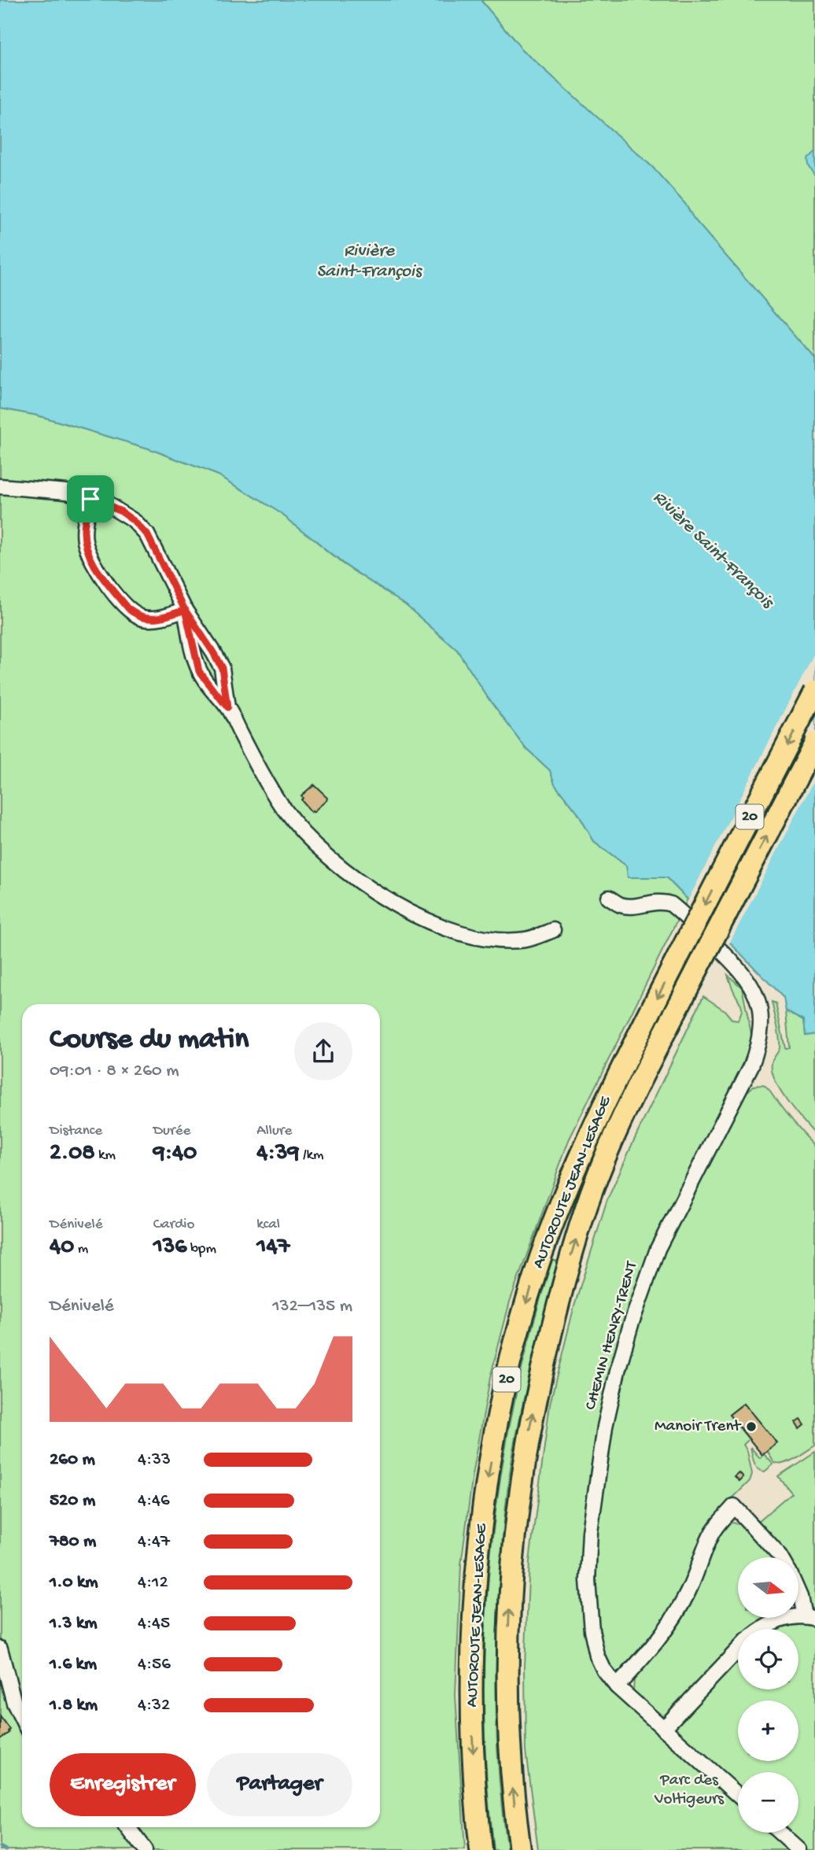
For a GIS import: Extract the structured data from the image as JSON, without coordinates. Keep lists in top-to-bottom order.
{
  "streets": {
    "highway": ["20", "AUTOROUTE JEAN-LESAGE"],
    "lane": ["CHEMIN HENRY-TRENT"]
  },
  "water": ["Rivière Saint-François"],
  "parks": ["Parc des Voltigeurs"],
  "places": ["Manoir Trent"],
  "north": "right",
  "page": {
    "heading": ["Course du matin", "09:01 · 8 × 260 m"],
    "stats": [
      ["Distance", "2.08 km"],
      ["Durée", "9:40"],
      ["Allure", "4:39 /km"],
      ["Dénivelé", "40 m"],
      ["Cardio", "136 bpm"],
      ["kcal", "147"]
    ],
    "chart": ["Dénivelé", "132–135 m"],
    "list": [
      {
        "name": "260 m",
        "note": "4:33"
      },
      {
        "name": "520 m",
        "note": "4:46"
      },
      {
        "name": "780 m",
        "note": "4:47"
      },
      {
        "name": "1.0 km",
        "note": "4:12"
      },
      {
        "name": "1.3 km",
        "note": "4:45"
      },
      {
        "name": "1.6 km",
        "note": "4:56"
      },
      {
        "name": "1.8 km",
        "note": "4:32"
      }
    ],
    "map_buttons": ["+", "−"],
    "buttons": ["Enregistrer", "Partager"]
  }
}
